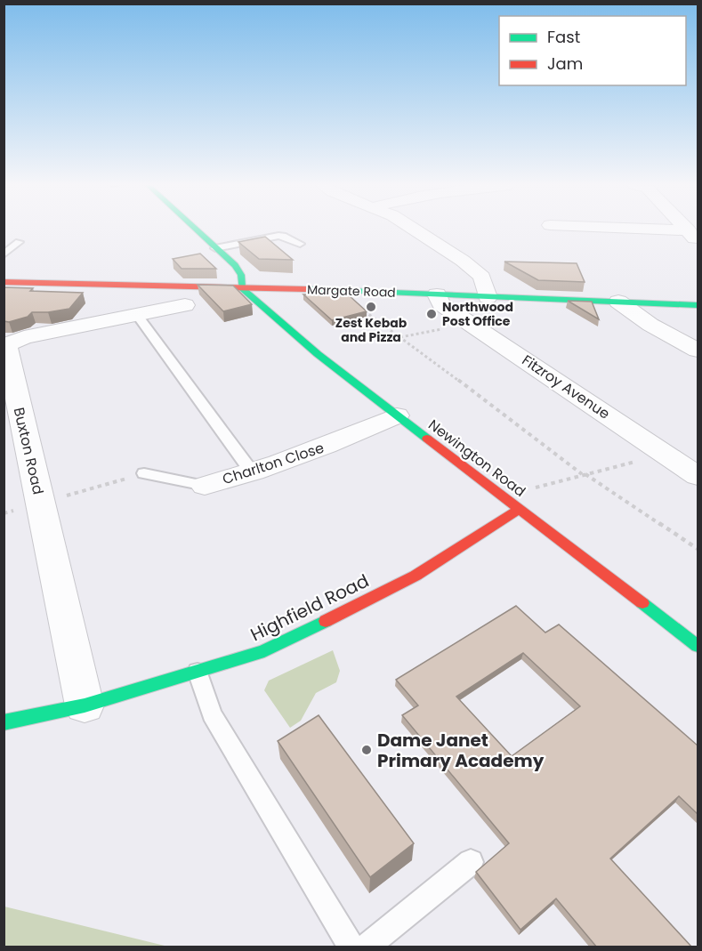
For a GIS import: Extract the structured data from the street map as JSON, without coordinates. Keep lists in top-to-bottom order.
{
  "streets": {
    "main road": ["Margate Road", "Newington Road", "Highfield Road"],
    "street": ["Fitzroy Avenue", "Buxton Road", "Charlton Close"]
  },
  "crossings": [
    ["Margate Road", "Fitzroy Avenue"],
    ["Margate Road", "Newington Road"],
    ["Buxton Road", "Highfield Road"],
    ["Newington Road", "Charlton Close"],
    ["Newington Road", "Highfield Road"]
  ],
  "places": ["Zest Kebab and Pizza", "Northwood Post Office", "Dame Janet Primary Academy"],
  "legend": ["Fast", "Jam"]
}
